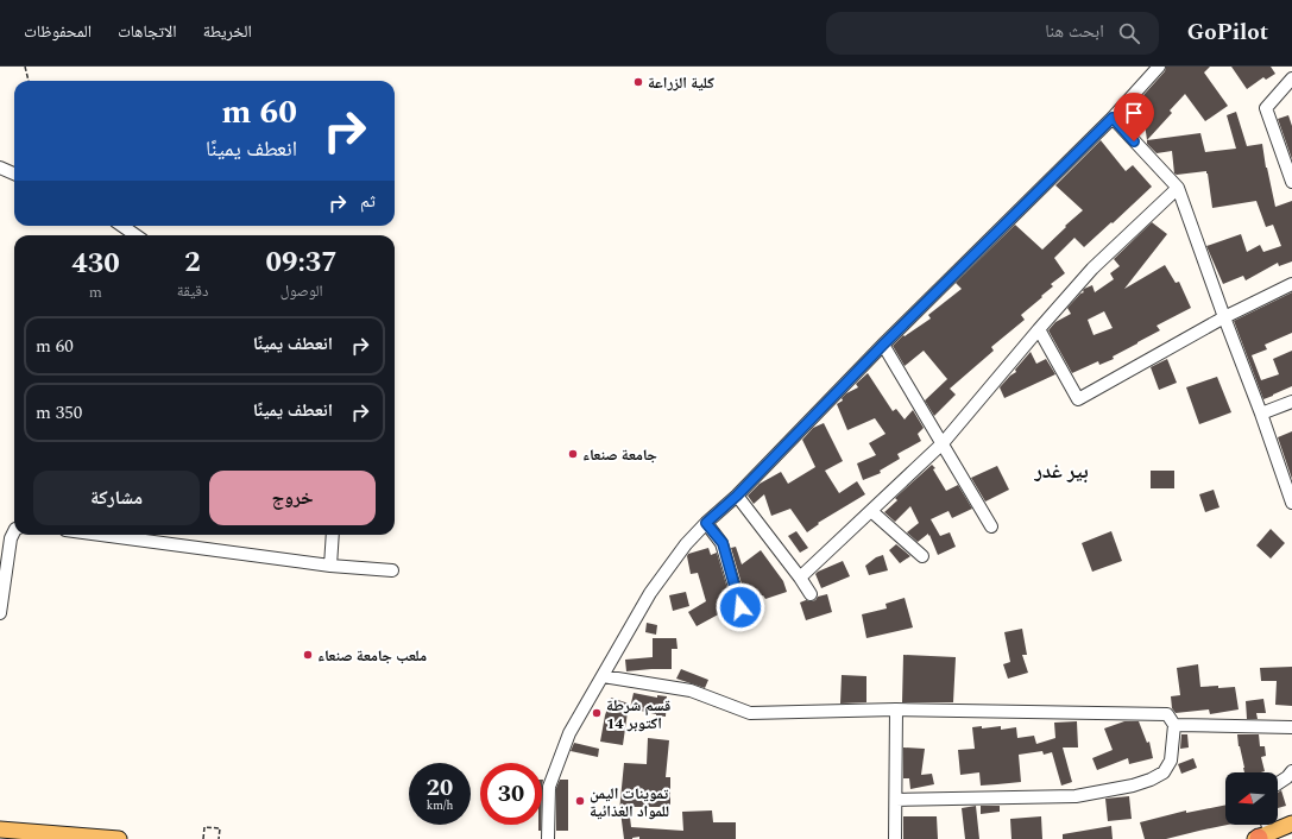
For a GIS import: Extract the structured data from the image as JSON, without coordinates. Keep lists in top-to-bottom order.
{
  "districts": ["بير غدر"],
  "places": [
    "كلية الزراعة",
    "جامعة صنعاء",
    "ملعب جامعة صنعاء",
    "قسم شرطة 14 اكتوبر",
    "تموينات اليمن للمواد الغذائية"
  ],
  "north": "left",
  "page": {
    "header": "GoPilot",
    "search": "ابحث هنا",
    "nav": ["الخريطة", "الاتجاهات", "المحفوظات"],
    "turn": ["60 m", "انعطف يمينًا"],
    "then": "ثم",
    "eta": [
      "09:37",
      "الوصول",
      "2",
      "دقيقة",
      "430",
      "m"
    ],
    "list": [
      {
        "name": "انعطف يمينًا",
        "value": "60 m"
      },
      {
        "name": "انعطف يمينًا",
        "value": "350 m"
      }
    ],
    "buttons": ["خروج", "مشاركة"],
    "speed": "20 km/h",
    "limit": "30"
  }
}
